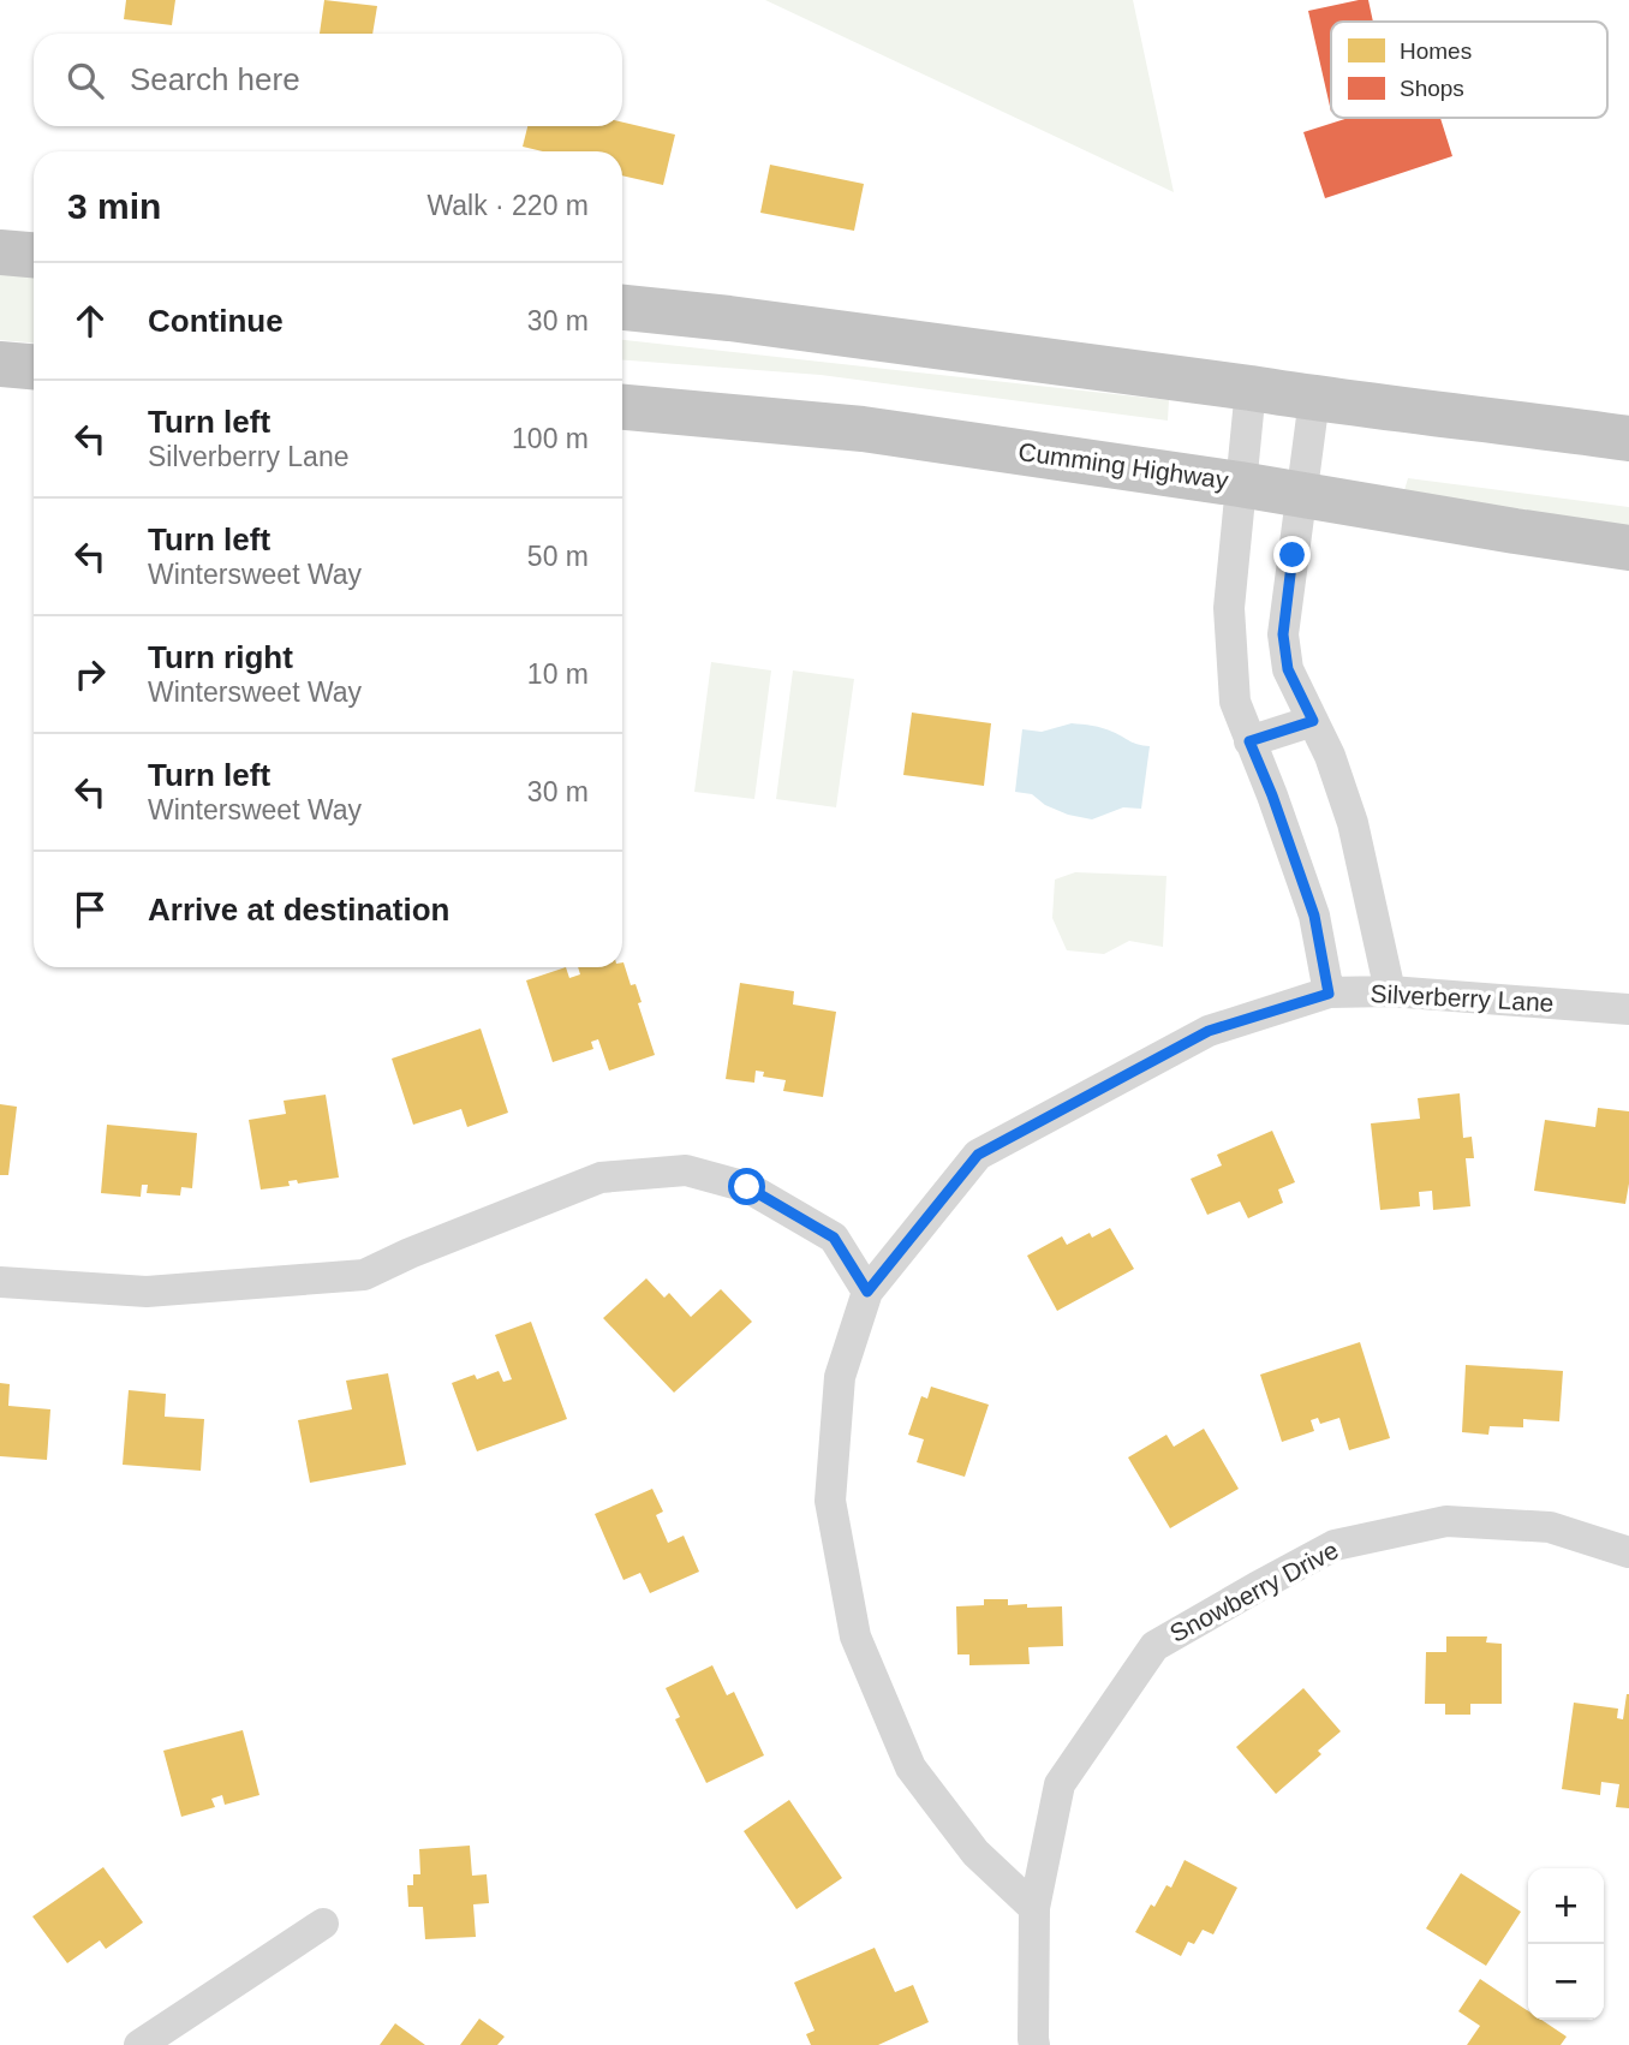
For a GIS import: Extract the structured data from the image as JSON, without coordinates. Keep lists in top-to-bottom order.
{
  "streets": {
    "highway": ["Cumming Highway"],
    "street": ["Silverberry Lane", "Snowberry Drive"]
  },
  "crossings": [
    ["Silverberry Lane", "Snowberry Drive"]
  ],
  "legend": ["Homes", "Shops"],
  "page": {
    "search": "Search here",
    "heading": ["3 min", "Walk · 220 m"],
    "list": [
      ["Continue", "30 m"],
      ["Turn left", "Silverberry Lane", "100 m"],
      ["Turn left", "Wintersweet Way", "50 m"],
      ["Turn right", "Wintersweet Way", "10 m"],
      ["Turn left", "Wintersweet Way", "30 m"],
      "Arrive at destination"
    ],
    "map_buttons": ["+", "−"]
  }
}
